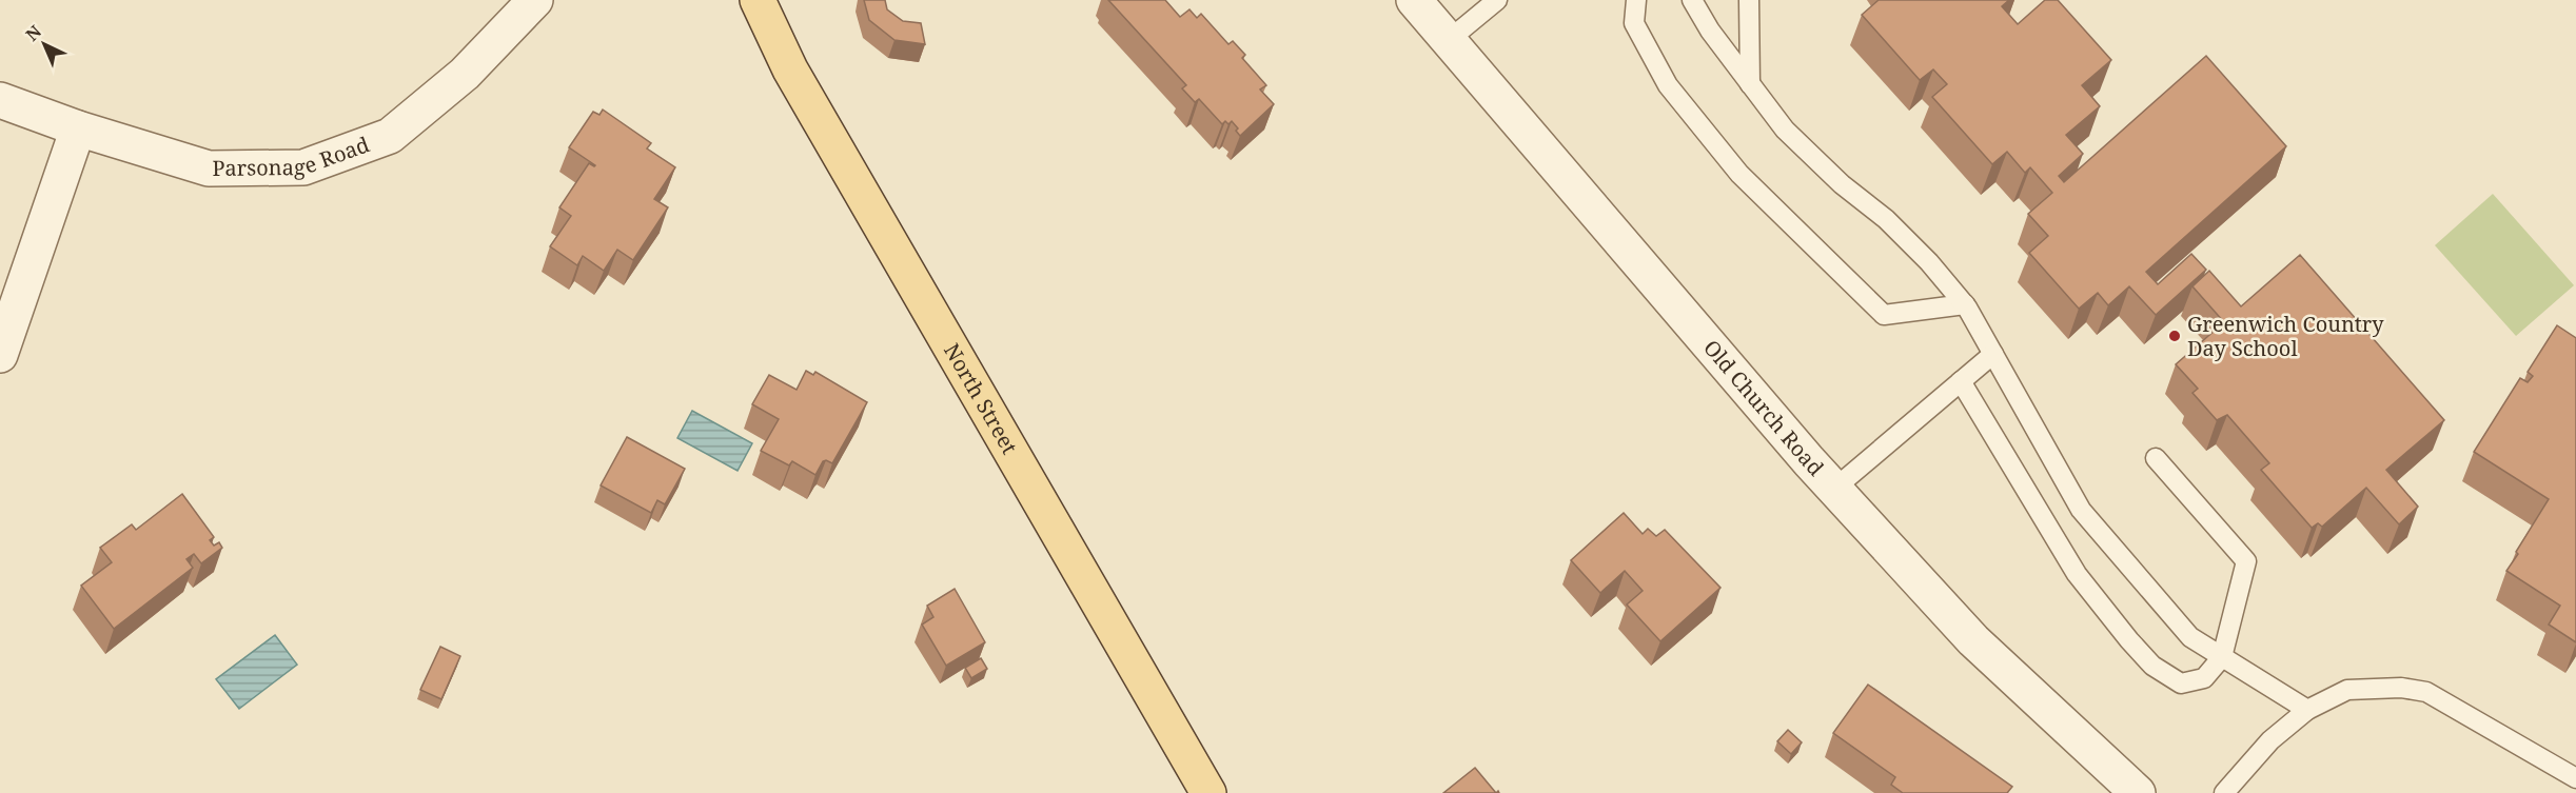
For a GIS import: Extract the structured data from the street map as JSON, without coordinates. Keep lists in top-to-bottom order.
{
  "streets": {
    "main road": ["North Street"],
    "street": ["Parsonage Road", "Old Church Road"]
  },
  "places": ["Greenwich Country Day School"],
  "north": "top left"
}
